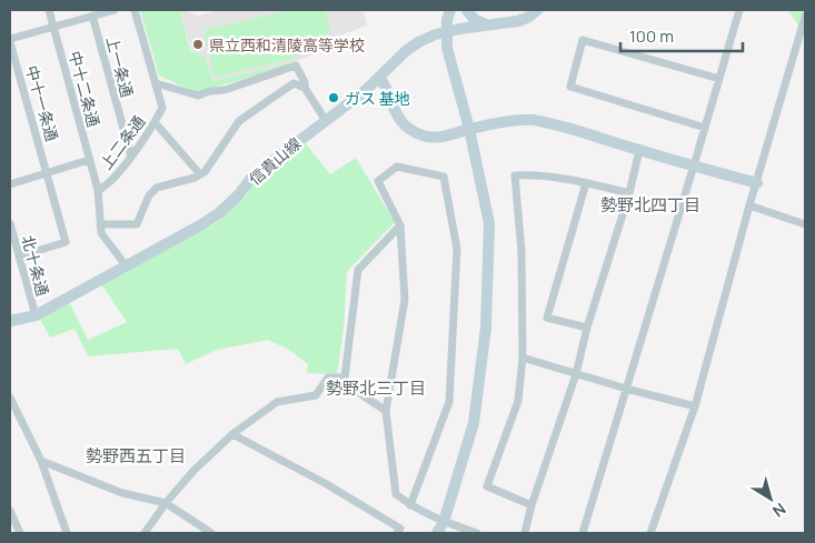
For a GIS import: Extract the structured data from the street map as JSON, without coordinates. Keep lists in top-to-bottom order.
{
  "streets": {
    "street": [
      "上一条通",
      "中十二条通",
      "中十一条通",
      "上二条通",
      "信貴山線",
      "北十条通"
    ]
  },
  "crossings": [
    ["上一条通", "上二条通"],
    ["中十二条通", "上二条通"],
    ["中十一条通", "北十条通"],
    ["信貴山線", "北十条通"]
  ],
  "districts": ["勢野北四丁目", "勢野北三丁目", "勢野西五丁目"],
  "places": ["県立西和清陵高等学校", "ガス 基地"],
  "scale_bar": "100 m",
  "north": "bottom right"
}
